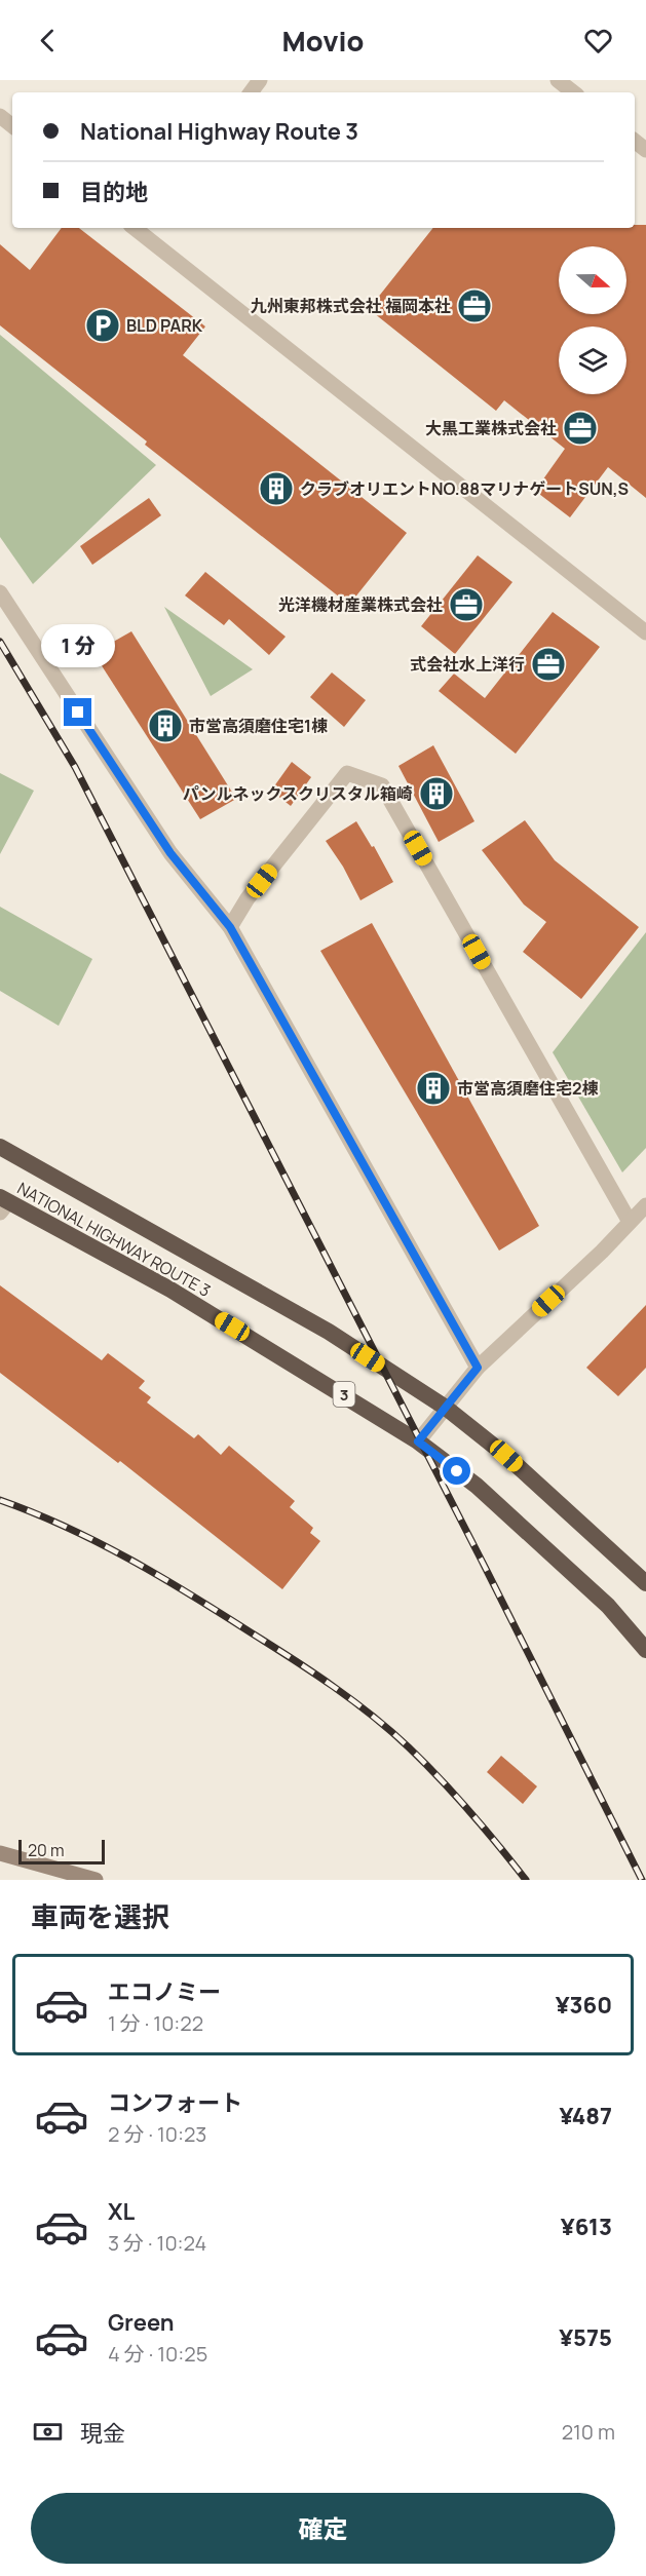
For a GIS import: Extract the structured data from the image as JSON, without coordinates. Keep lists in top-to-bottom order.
{
  "streets": {
    "highway": ["NATIONAL HIGHWAY ROUTE 3", "3"]
  },
  "places": {
    "office": [
      "九州東邦株式会社 福岡本社",
      "大黒工業株式会社",
      "光洋機材産業株式会社",
      "式会社水上洋行"
    ],
    "parking": ["BLD PARK"],
    "building": [
      "クラブオリエントNO.88マリナゲートSUN,S",
      "市営高須磨住宅1棟",
      "パンルネックスクリスタル箱崎",
      "市営高須磨住宅2棟"
    ]
  },
  "scale_bar": "20 m",
  "north": "right",
  "page": {
    "header": "Movio",
    "banner": ["National Highway Route 3", "目的地"],
    "bubble": "1 分",
    "scale": "20 m",
    "heading": "車両を選択",
    "list": [
      {
        "name": "エコノミー",
        "note": "1 分 · 10:22",
        "value": "¥360"
      },
      {
        "name": "コンフォート",
        "note": "2 分 · 10:23",
        "value": "¥487"
      },
      {
        "name": "XL",
        "note": "3 分 · 10:24",
        "value": "¥613"
      },
      {
        "name": "Green",
        "note": "4 分 · 10:25",
        "value": "¥575"
      }
    ],
    "pay": ["現金", "210 m"],
    "buttons": "確定"
  }
}
